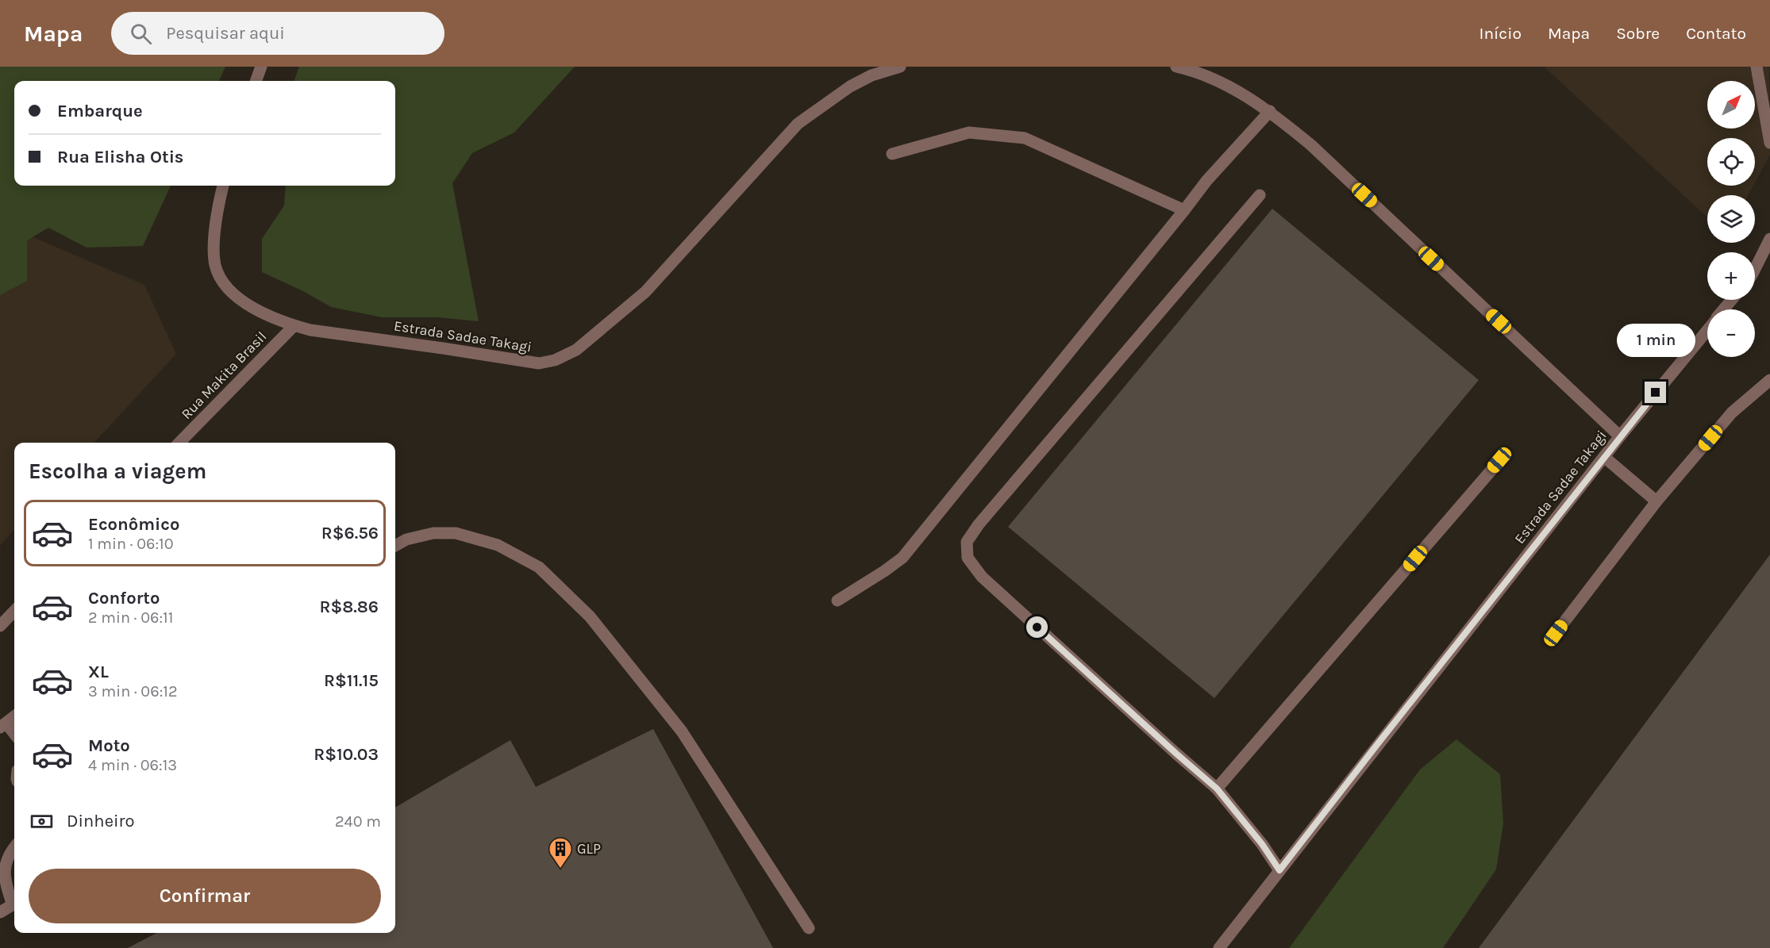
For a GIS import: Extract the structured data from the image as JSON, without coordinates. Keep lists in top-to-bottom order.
{
  "streets": {
    "street": ["Estrada Sadae Takagi", "Rua Makita Brasil"]
  },
  "crossings": [
    ["Estrada Sadae Takagi", "Rua Makita Brasil"]
  ],
  "places": {
    "building": ["GLP"]
  },
  "north": "top right",
  "page": {
    "header": "Mapa",
    "search": "Pesquisar aqui",
    "nav": [
      "Início",
      "Mapa",
      "Sobre",
      "Contato"
    ],
    "map_buttons": ["+", "−"],
    "banner": ["Embarque", "Rua Elisha Otis"],
    "bubble": "1 min",
    "heading": "Escolha a viagem",
    "list": [
      {
        "name": "Econômico",
        "note": "1 min · 06:10",
        "value": "R$6.56"
      },
      {
        "name": "Conforto",
        "note": "2 min · 06:11",
        "value": "R$8.86"
      },
      {
        "name": "XL",
        "note": "3 min · 06:12",
        "value": "R$11.15"
      },
      {
        "name": "Moto",
        "note": "4 min · 06:13",
        "value": "R$10.03"
      }
    ],
    "pay": ["Dinheiro", "240 m"],
    "buttons": "Confirmar"
  }
}
